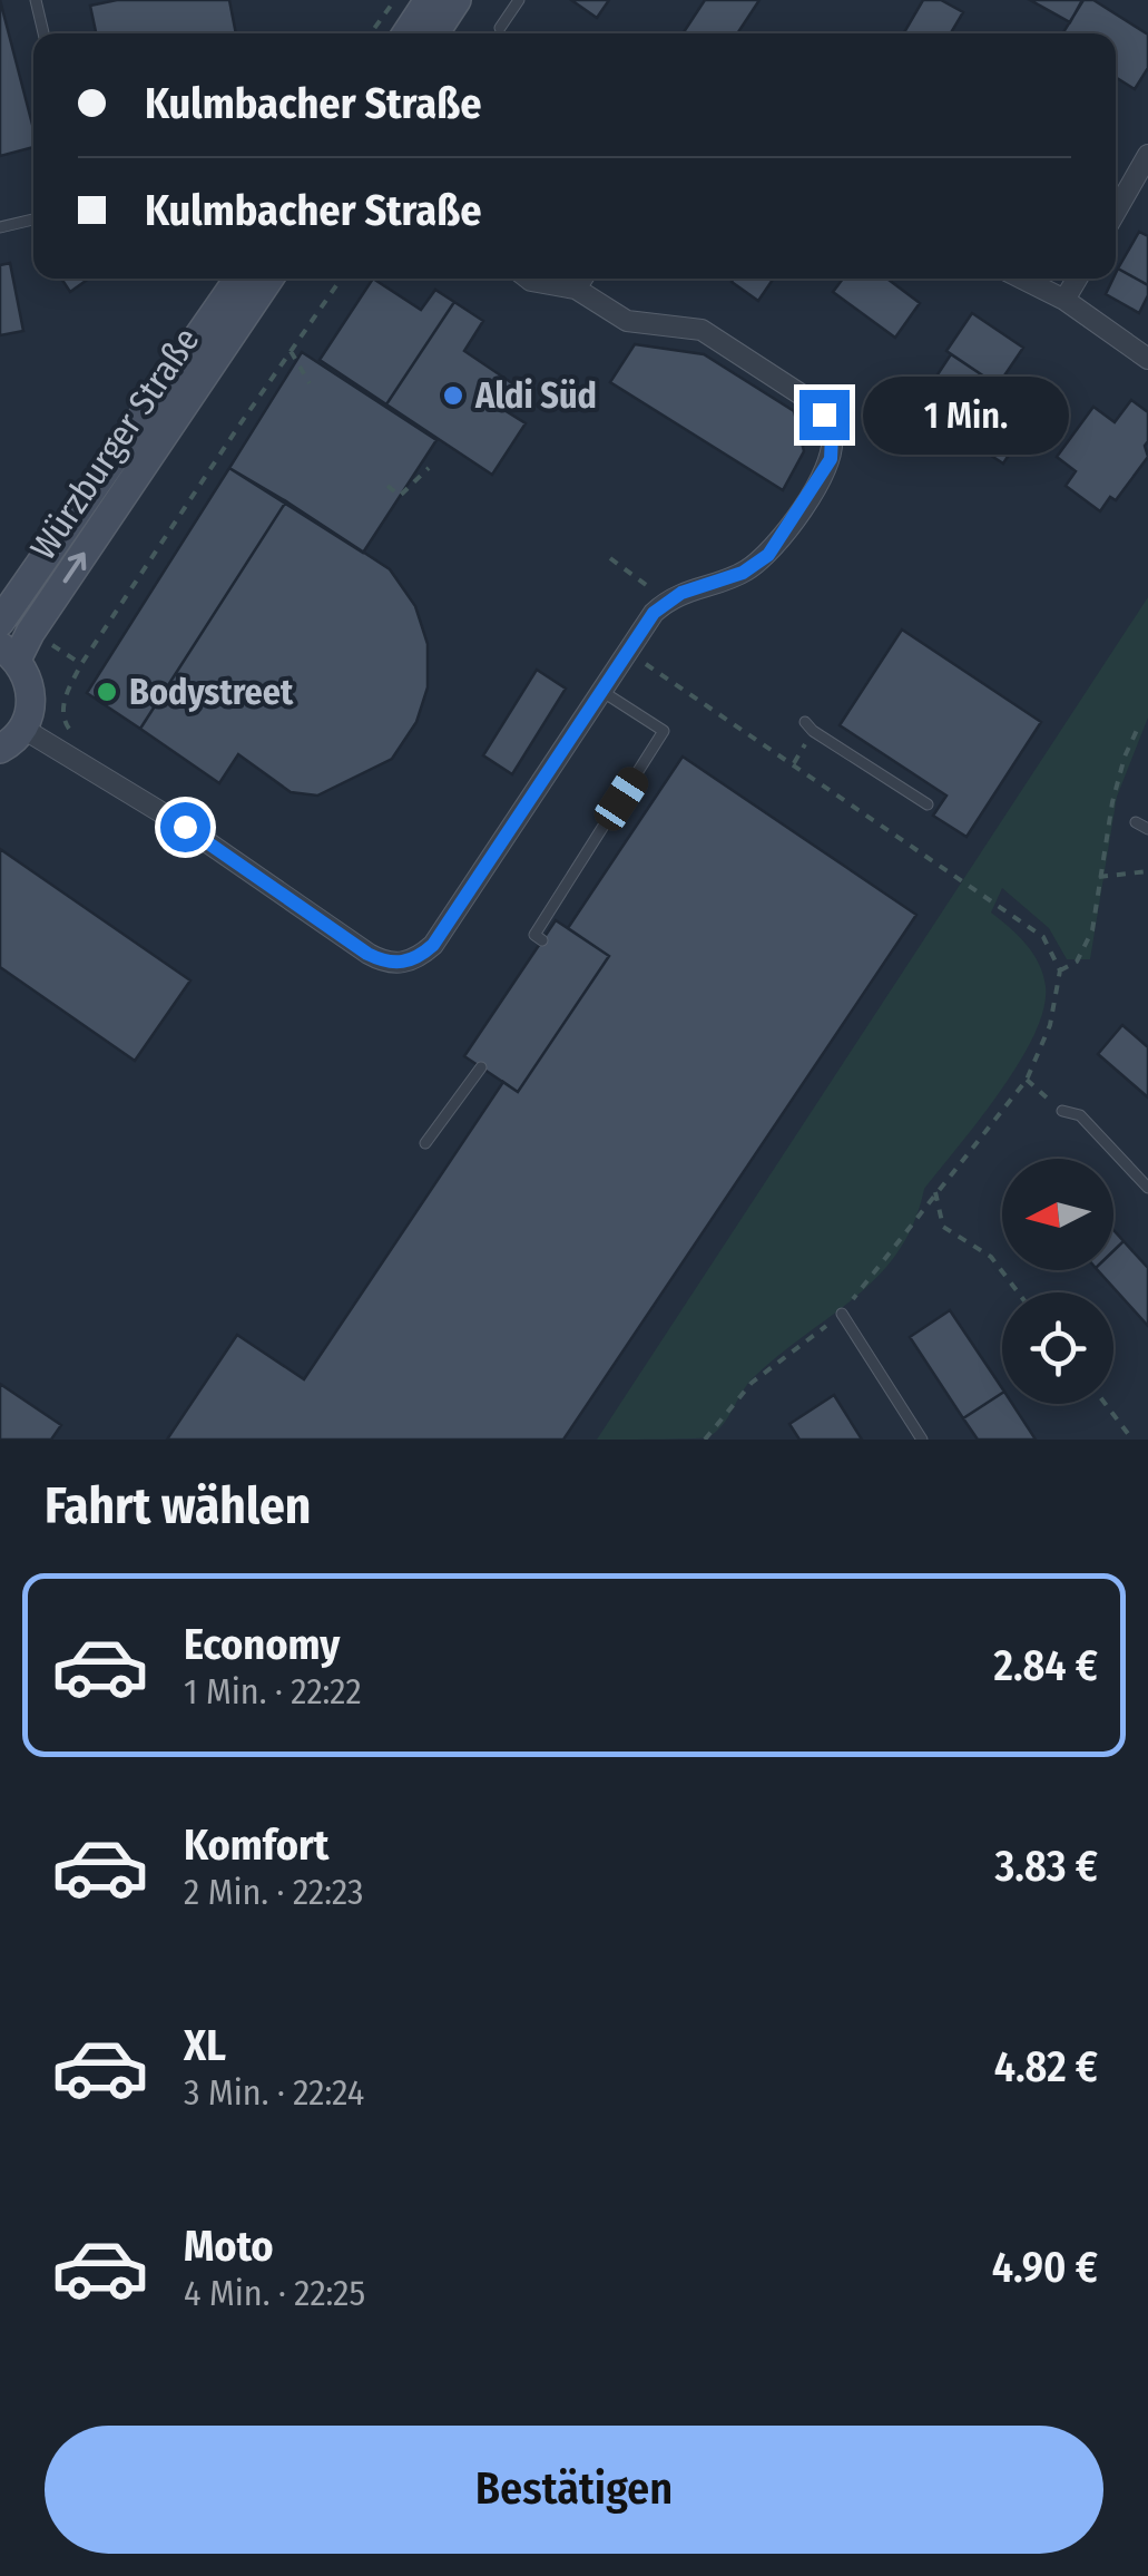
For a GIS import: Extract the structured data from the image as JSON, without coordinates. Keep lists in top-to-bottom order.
{
  "streets": {
    "main road": ["Würzburger Straße"]
  },
  "places": ["Aldi Süd", "Bodystreet"],
  "north": "left",
  "page": {
    "banner": ["Kulmbacher Straße", "Kulmbacher Straße"],
    "bubble": "1 Min.",
    "heading": "Fahrt wählen",
    "list": [
      {
        "name": "Economy",
        "note": "1 Min. · 22:22",
        "value": "2.84 €"
      },
      {
        "name": "Komfort",
        "note": "2 Min. · 22:23",
        "value": "3.83 €"
      },
      {
        "name": "XL",
        "note": "3 Min. · 22:24",
        "value": "4.82 €"
      },
      {
        "name": "Moto",
        "note": "4 Min. · 22:25",
        "value": "4.90 €"
      }
    ],
    "buttons": "Bestätigen"
  }
}
